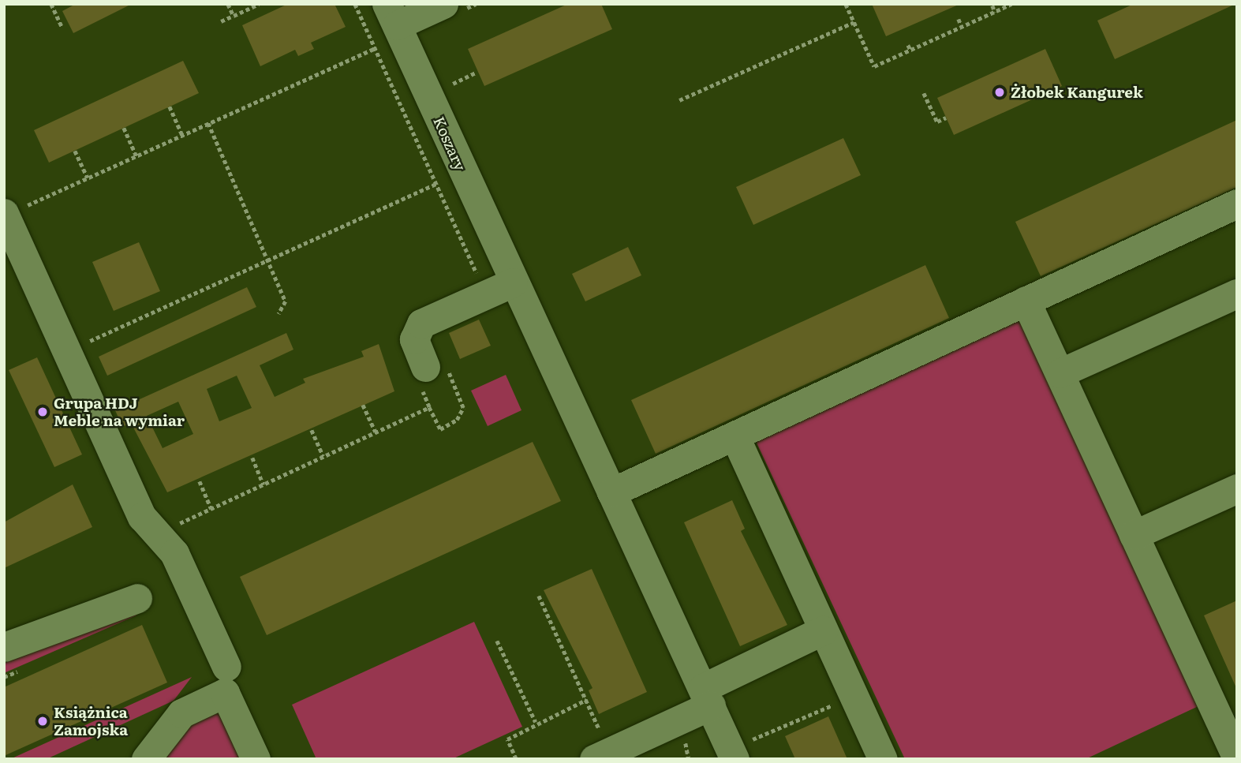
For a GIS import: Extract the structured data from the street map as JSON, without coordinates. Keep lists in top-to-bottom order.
{
  "streets": {
    "street": ["Koszary"]
  },
  "places": ["Żłobek Kangurek", "Grupa HDJ Meble na wymiar", "Książnica Zamojska"]
}
